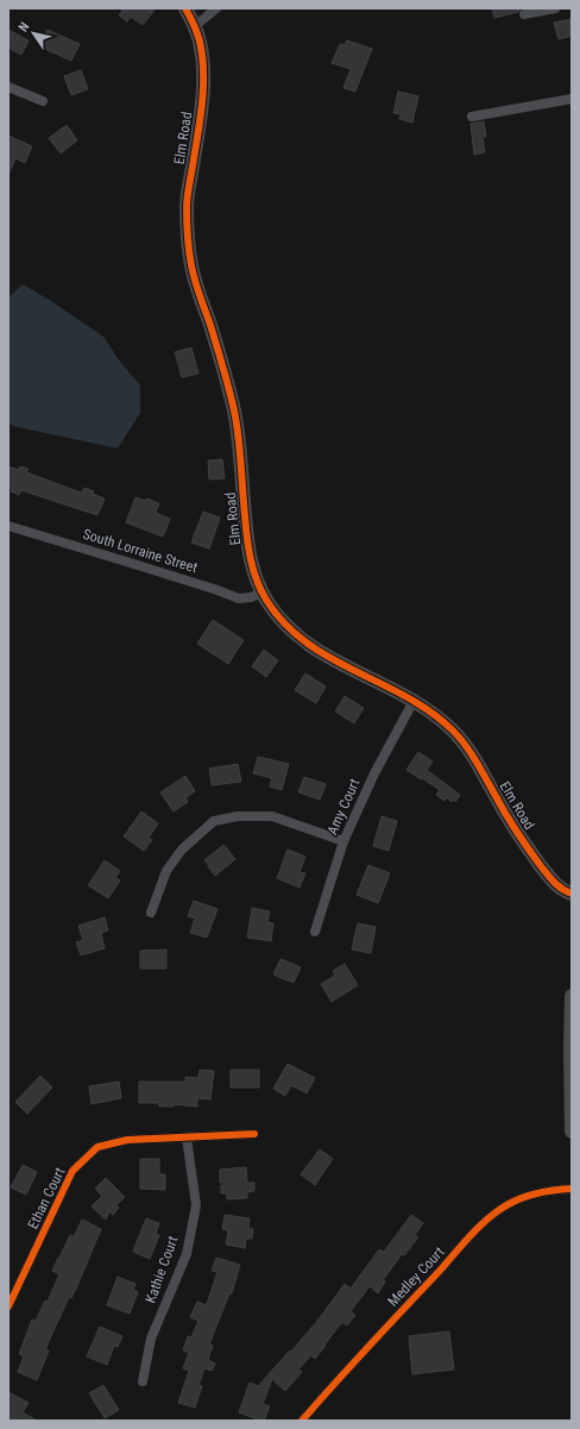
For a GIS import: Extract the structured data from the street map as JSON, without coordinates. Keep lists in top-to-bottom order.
{
  "streets": {
    "street": [
      "Elm Road",
      "South Lorraine Street",
      "Amy Court",
      "Ethan Court",
      "Kathie Court",
      "Medley Court"
    ]
  },
  "crossings": [
    ["Elm Road", "South Lorraine Street"],
    ["Elm Road", "Amy Court"],
    ["Ethan Court", "Kathie Court"]
  ],
  "north": "top left"
}
